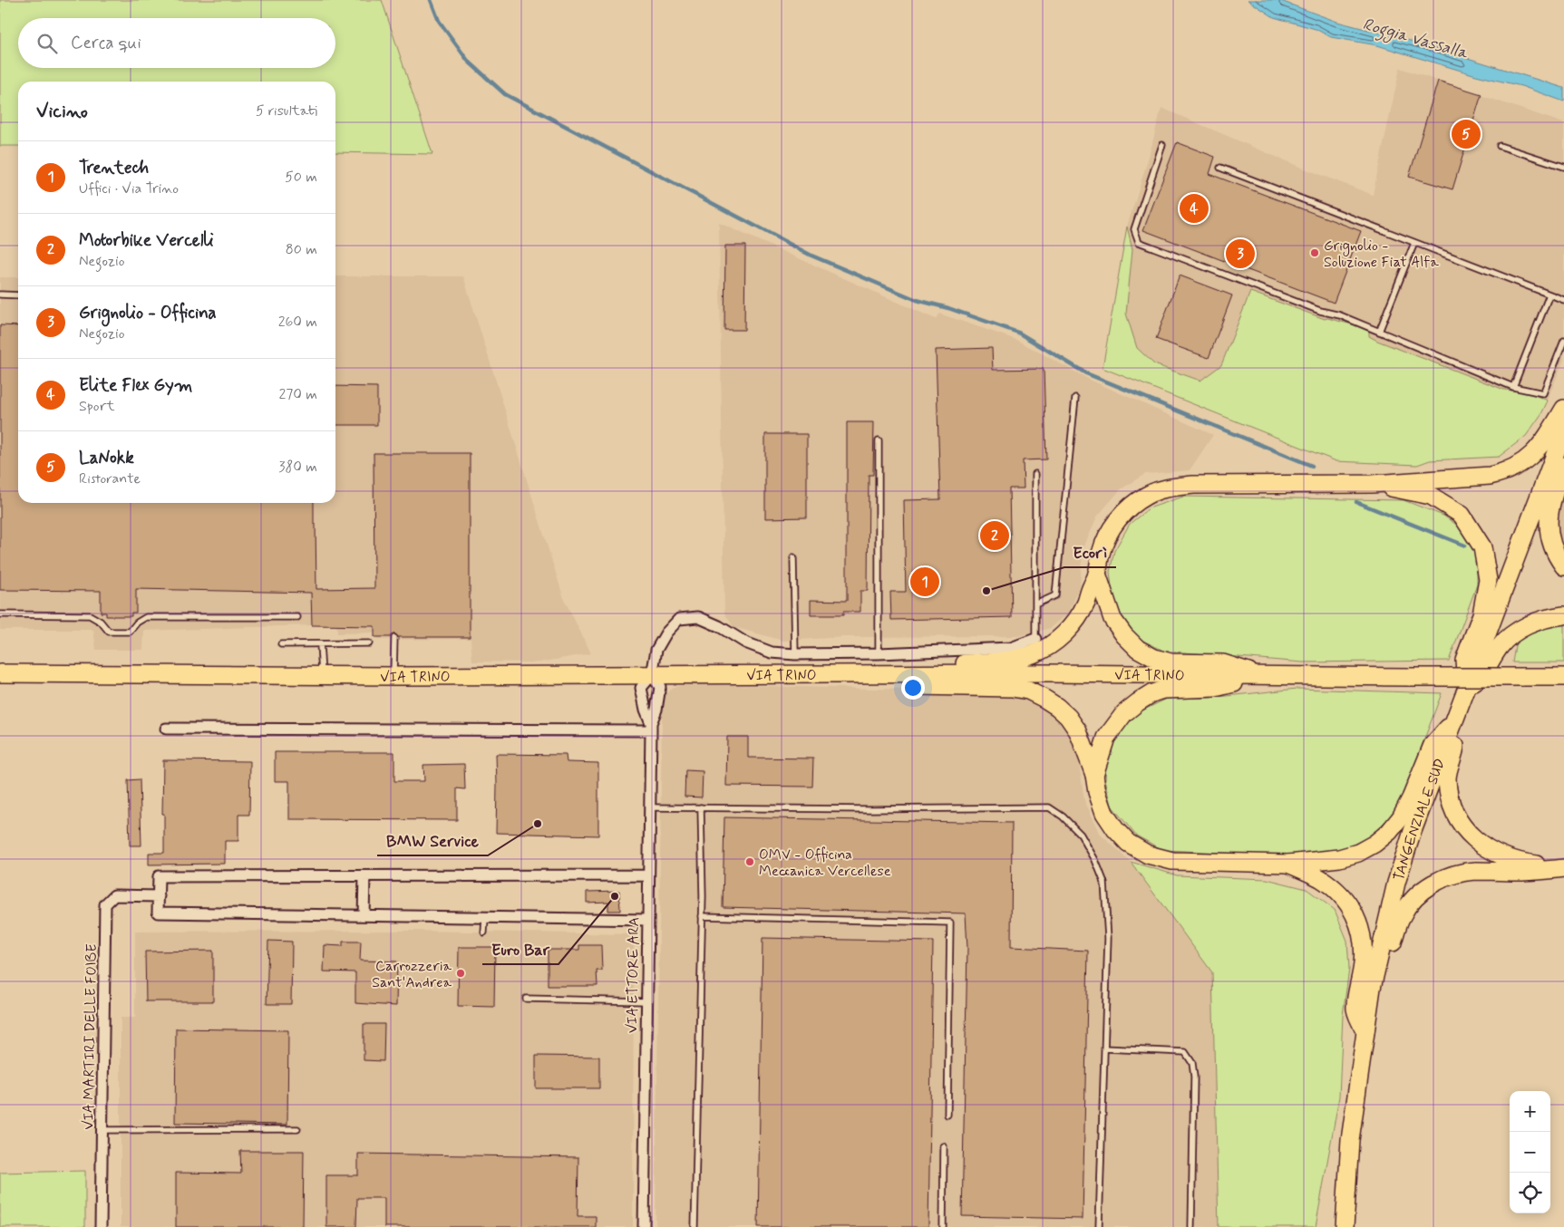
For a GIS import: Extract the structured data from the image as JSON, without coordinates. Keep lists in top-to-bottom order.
{
  "streets": {
    "main road": ["VIA TRINO", "TANGENZIALE SUD"],
    "street": ["VIA ETTORE ARA", "VIA MARTIRI DELLE FOIBE"]
  },
  "crossings": [
    ["VIA TRINO", "VIA ETTORE ARA"]
  ],
  "water": ["Roggia Vassalla"],
  "places": [
    "Grignolio - Soluzione Fiat Alfa",
    "Ecorì",
    "BMW Service",
    "OMV - Officina Meccanica Vercellese",
    "Euro Bar",
    "Carrozzeria Sant'Andrea"
  ],
  "page": {
    "search": "Cerca qui",
    "heading": ["Vicino", "5 risultati"],
    "pins": [
      "5",
      "4",
      "3",
      "2",
      "1"
    ],
    "list": [
      {
        "mark": "1",
        "name": "Trentech",
        "note": "Uffici · Via Trino",
        "value": "50 m"
      },
      {
        "mark": "2",
        "name": "Motorbike Vercelli",
        "note": "Negozio",
        "value": "80 m"
      },
      {
        "mark": "3",
        "name": "Grignolio - Officina",
        "note": "Negozio",
        "value": "260 m"
      },
      {
        "mark": "4",
        "name": "Elite Flex Gym",
        "note": "Sport",
        "value": "270 m"
      },
      {
        "mark": "5",
        "name": "LaNokk",
        "note": "Ristorante",
        "value": "380 m"
      }
    ],
    "map_buttons": ["+", "−"]
  }
}
